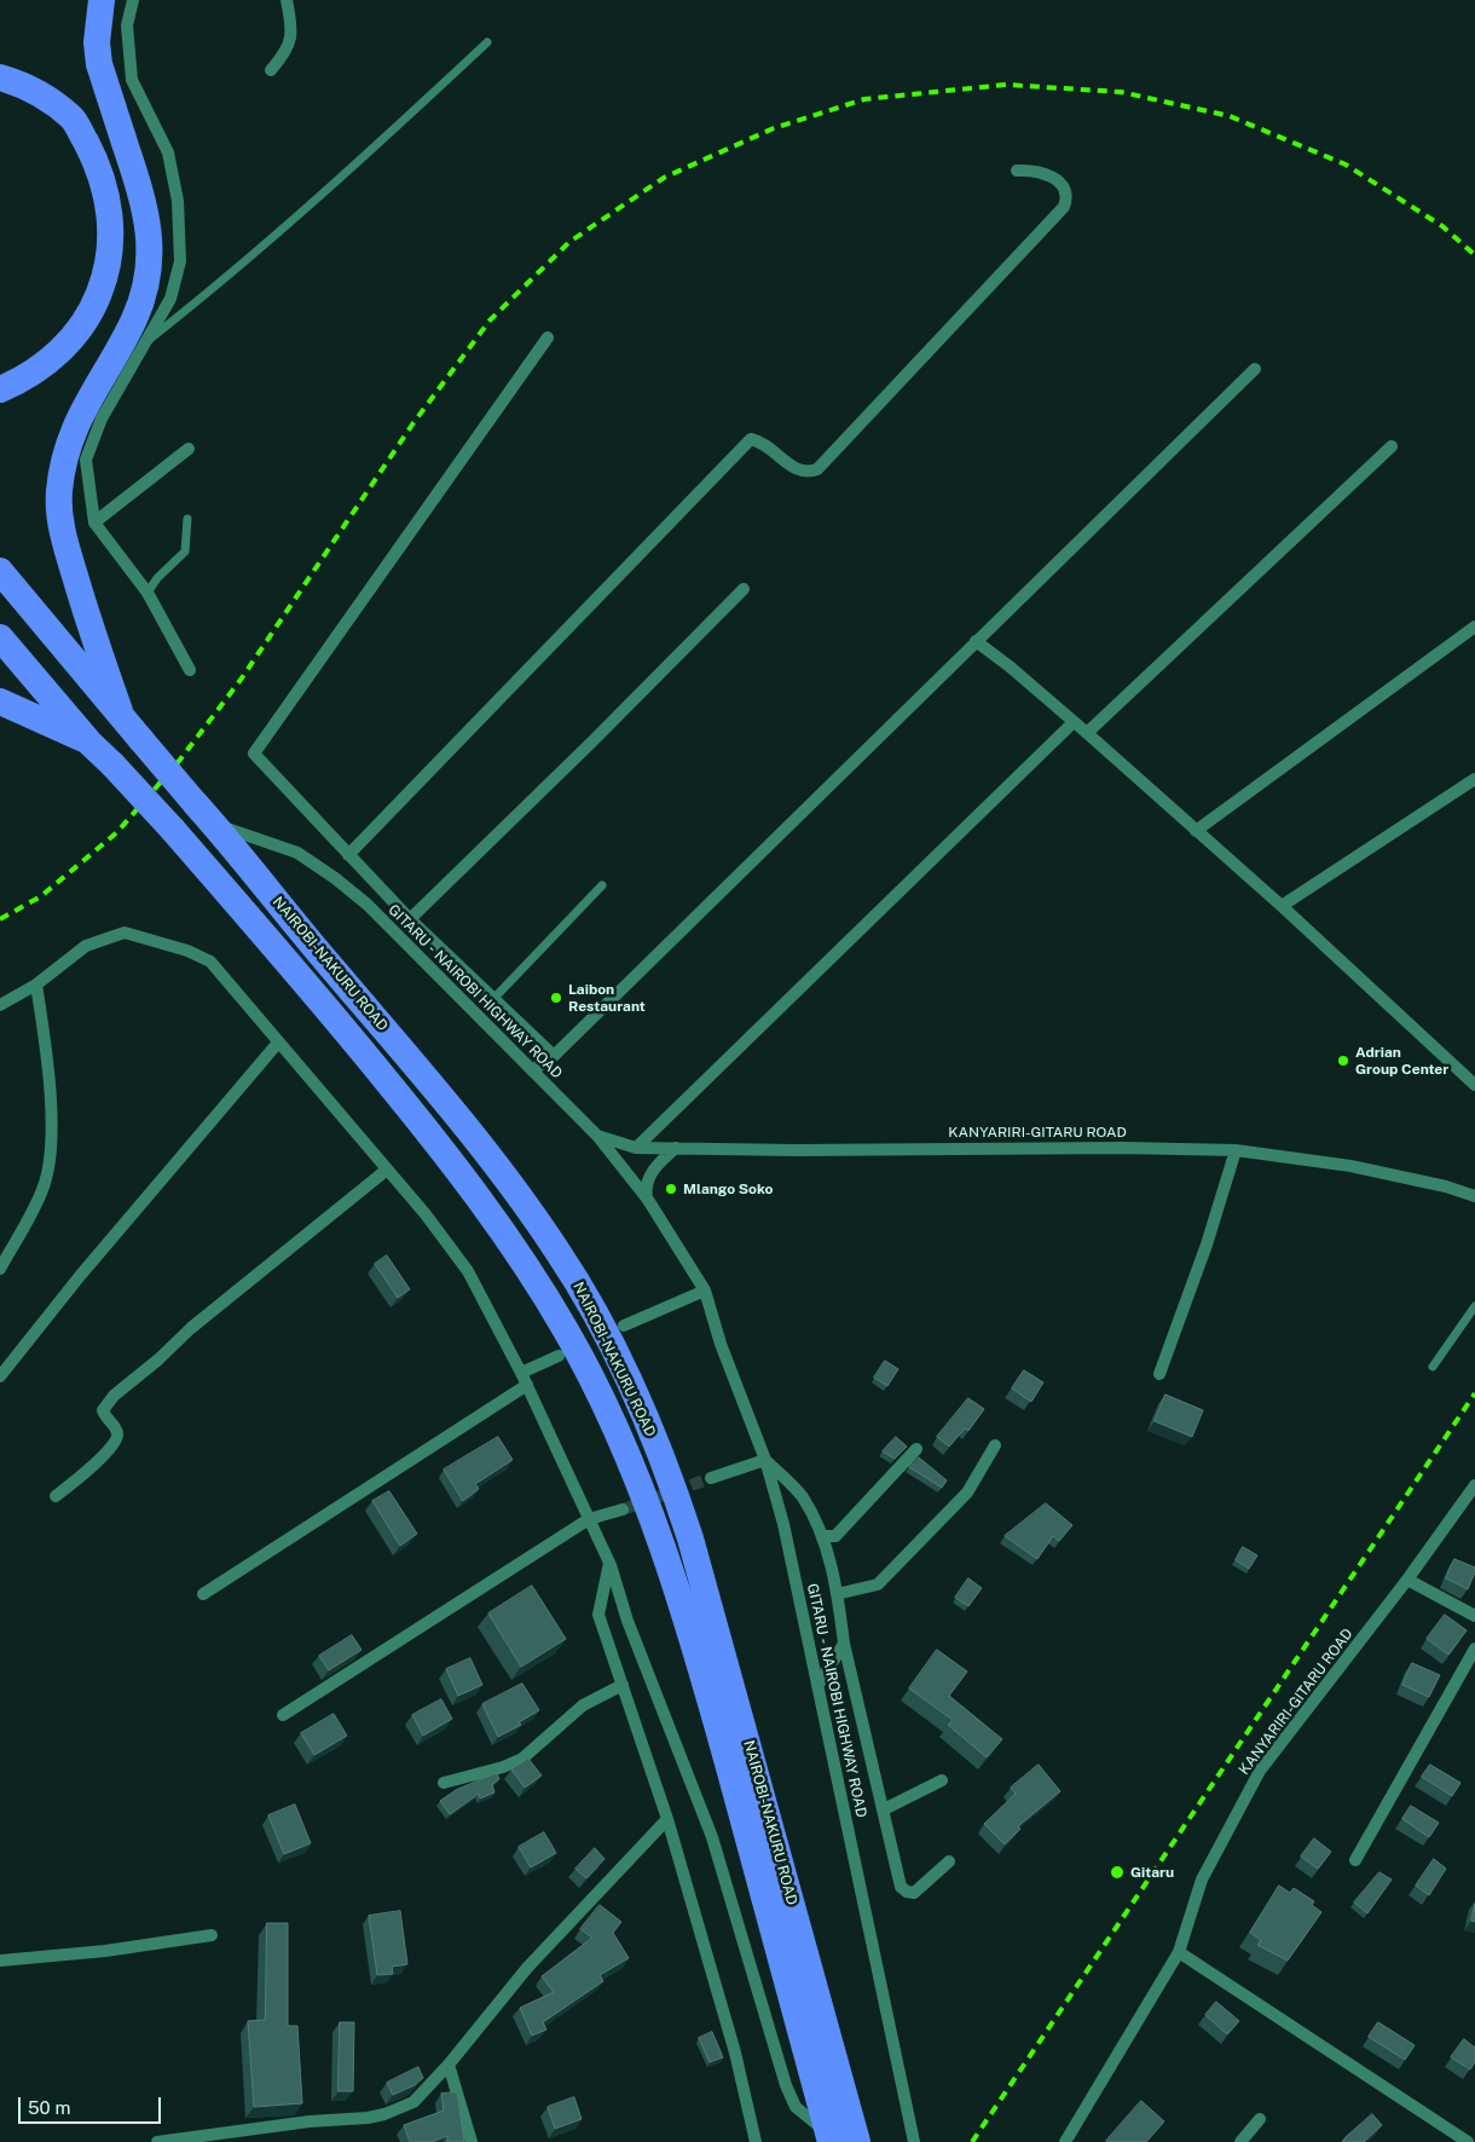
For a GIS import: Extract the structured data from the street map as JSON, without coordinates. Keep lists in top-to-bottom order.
{
  "streets": {
    "highway": ["NAIROBI-NAKURU ROAD"],
    "street": ["GITARU - NAIROBI HIGHWAY ROAD", "KANYARIRI-GITARU ROAD"]
  },
  "crossings": [
    ["NAIROBI-NAKURU ROAD", "GITARU - NAIROBI HIGHWAY ROAD"],
    ["GITARU - NAIROBI HIGHWAY ROAD", "KANYARIRI-GITARU ROAD"]
  ],
  "places": [
    "Laibon Restaurant",
    "Adrian Group Center",
    "Mlango Soko",
    "Gitaru"
  ],
  "scale_bar": "50 m"
}
